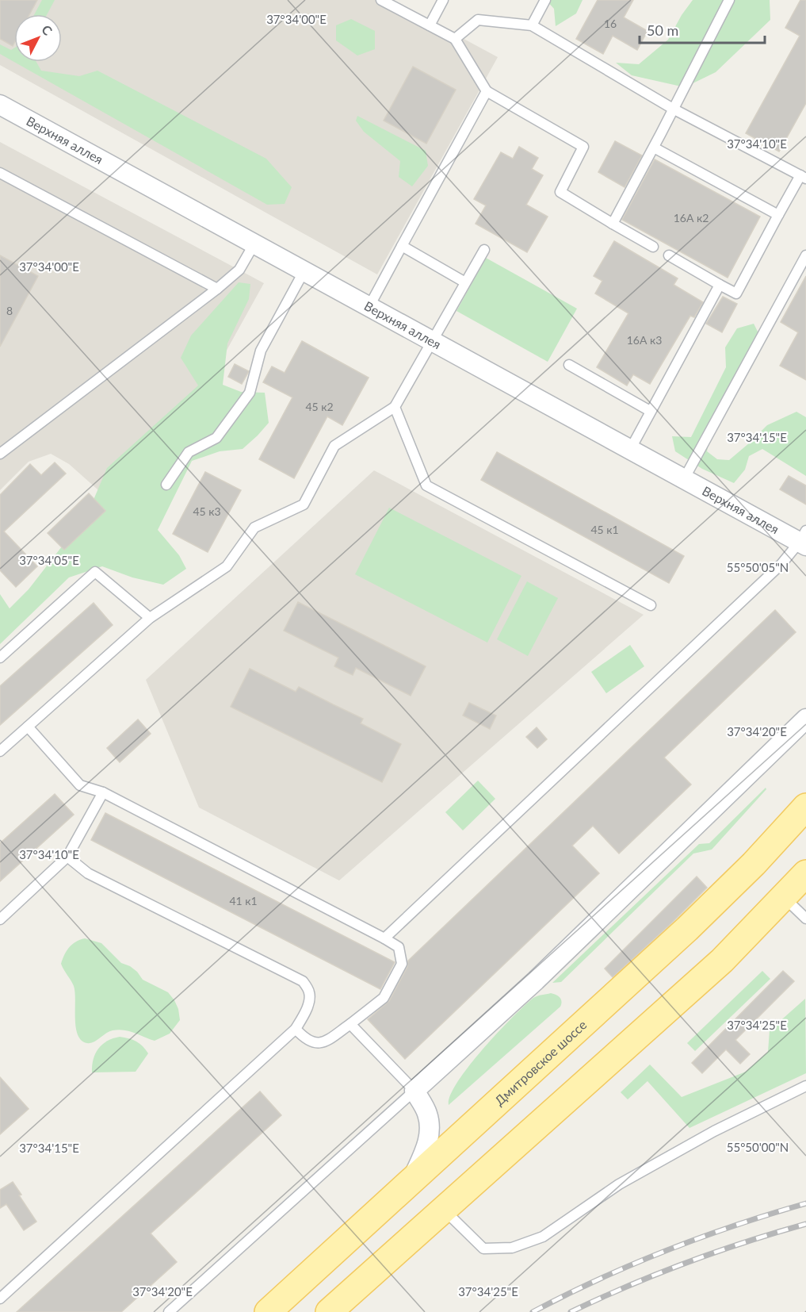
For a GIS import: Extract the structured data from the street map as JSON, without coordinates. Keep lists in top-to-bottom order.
{
  "streets": {
    "main road": ["Дмитровское шоссе"],
    "street": ["Верхняя аллея"]
  },
  "house_numbers": [
    "16",
    "16А к2",
    "8",
    "16А к3",
    "45 к2",
    "45 к3",
    "45 к1",
    "41 к1"
  ],
  "scale_bar": "50 m",
  "north": "top right",
  "coordinates": [
    "37°34'00\"E",
    "37°34'10\"E",
    "37°34'15\"E",
    "37°34'05\"E",
    "55°50'05\"N",
    "37°34'20\"E",
    "37°34'25\"E",
    "55°50'00\"N"
  ]
}
